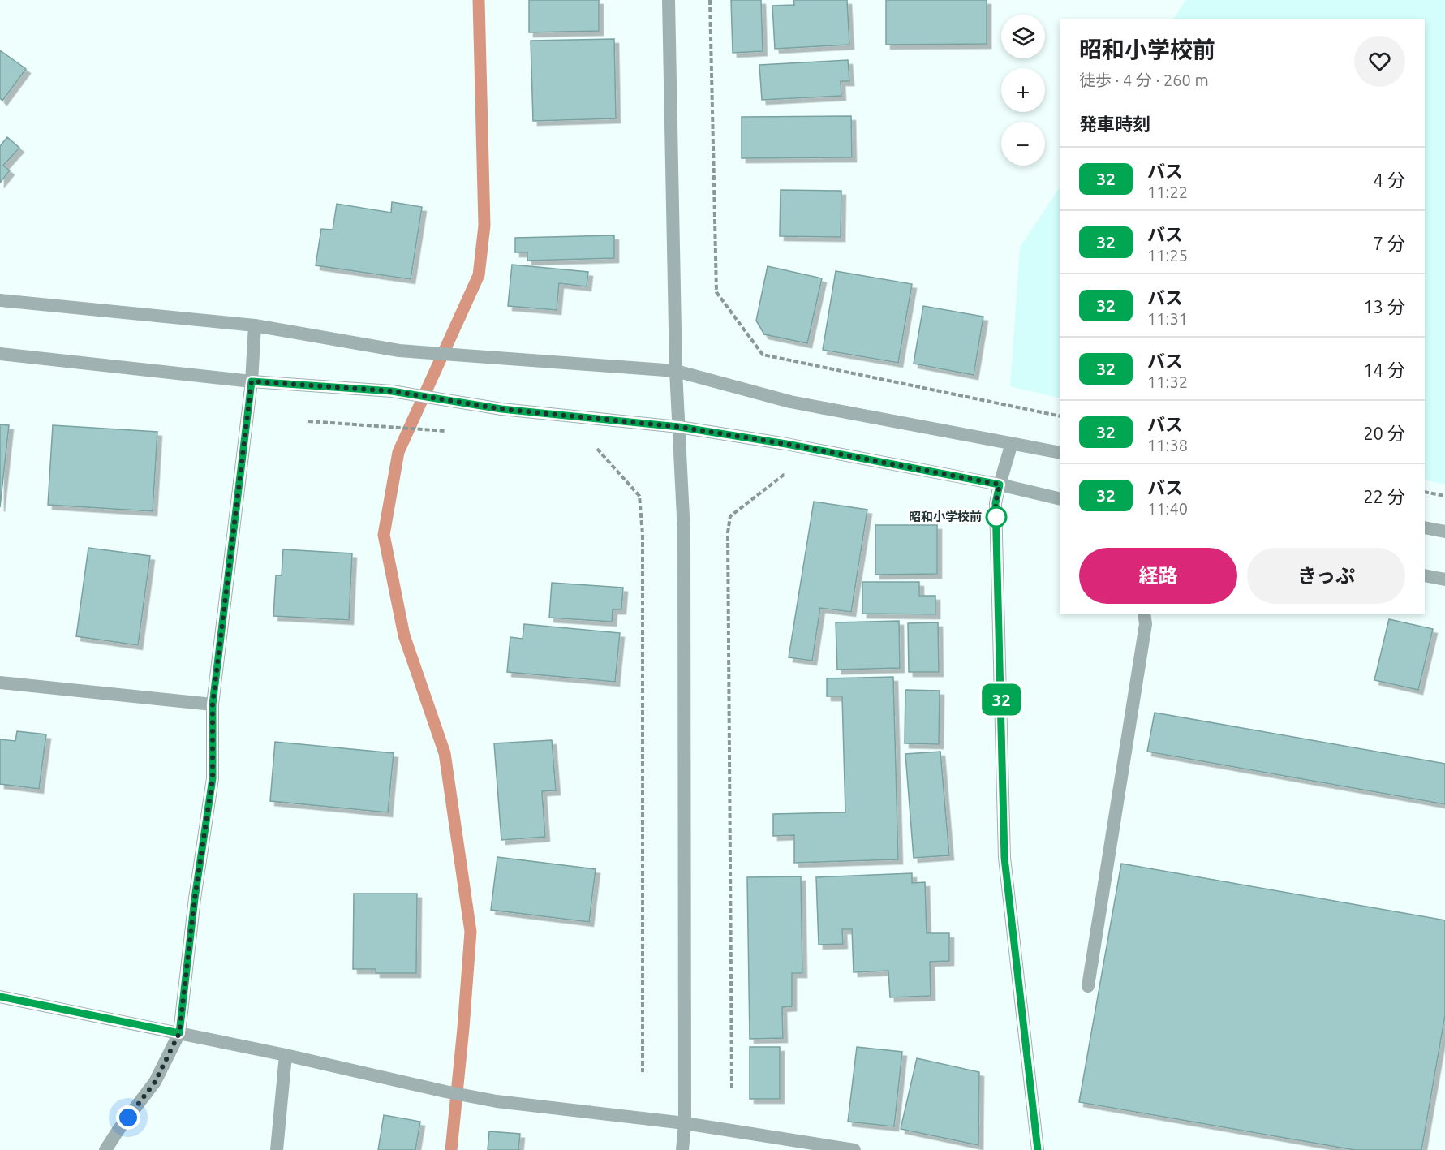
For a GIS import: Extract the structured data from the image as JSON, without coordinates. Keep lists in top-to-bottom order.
{
  "places": ["昭和小学校前"],
  "lines": ["bus line 32"],
  "page": {
    "on_map": "32",
    "map_buttons": ["+", "−"],
    "heading": [
      ["昭和小学校前", "徒歩 · 4 分 · 260 m"],
      "発車時刻"
    ],
    "list": [
      {
        "mark": "32",
        "name": "バス",
        "note": "11:22",
        "value": "4 分"
      },
      {
        "mark": "32",
        "name": "バス",
        "note": "11:25",
        "value": "7 分"
      },
      {
        "mark": "32",
        "name": "バス",
        "note": "11:31",
        "value": "13 分"
      },
      {
        "mark": "32",
        "name": "バス",
        "note": "11:32",
        "value": "14 分"
      },
      {
        "mark": "32",
        "name": "バス",
        "note": "11:38",
        "value": "20 分"
      },
      {
        "mark": "32",
        "name": "バス",
        "note": "11:40",
        "value": "22 分"
      }
    ],
    "buttons": ["経路", "きっぷ"]
  }
}
